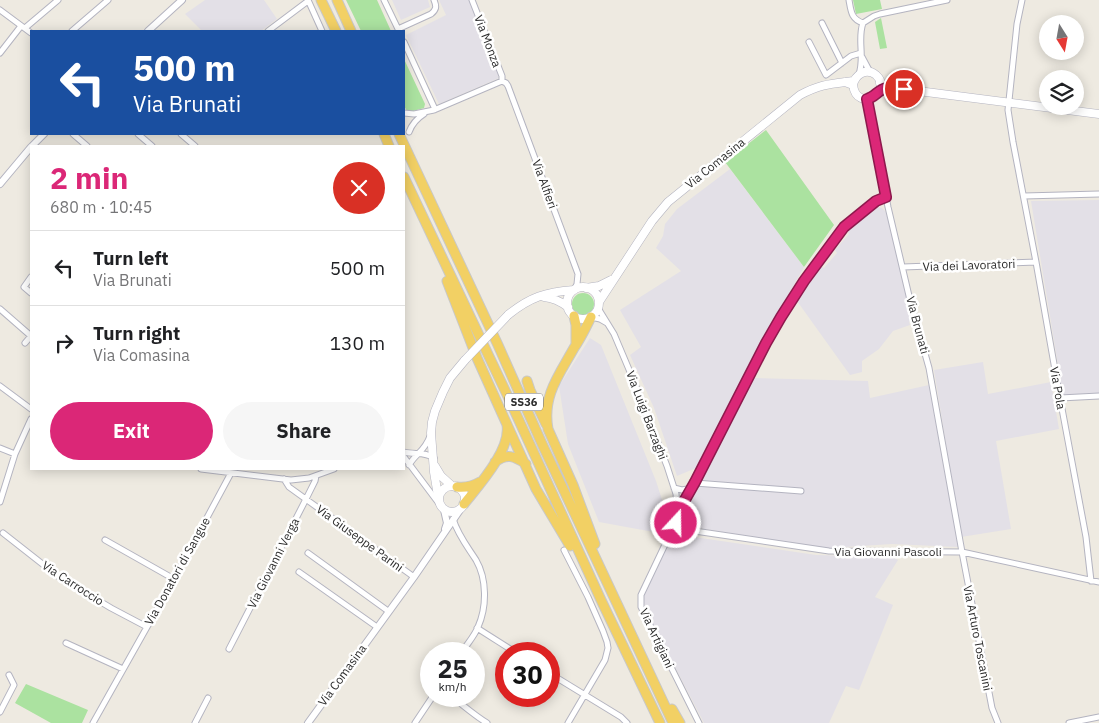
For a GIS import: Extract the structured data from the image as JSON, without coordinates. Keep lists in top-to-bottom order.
{
  "streets": {
    "highway": ["SS36"],
    "main road": ["Via Comasina"],
    "street": [
      "Via Monza",
      "Via Alfieri",
      "Via dei Lavoratori",
      "Via Brunati",
      "Via Pola",
      "Via Luigi Barzaghi",
      "Via Giuseppe Parini",
      "Via Giovanni Pascoli",
      "Via Giovanni Verga",
      "Via Donatori di Sangue",
      "Via Carroccio",
      "Via Artigiani",
      "Via Arturo Toscanini"
    ]
  },
  "crossings": [
    ["Via Monza", "Via Alfieri"],
    ["Via Comasina", "Via Alfieri"],
    ["Via Comasina", "Via Brunati"],
    ["Via Comasina", "Via Luigi Barzaghi"],
    ["Via Comasina", "Via Giuseppe Parini"],
    ["Via Alfieri", "Via Luigi Barzaghi"],
    ["Via dei Lavoratori", "Via Brunati"],
    ["Via dei Lavoratori", "Via Pola"],
    ["Via Brunati", "Via Giovanni Pascoli"],
    ["Via Brunati", "Via Arturo Toscanini"],
    ["Via Pola", "Via Giovanni Pascoli"],
    ["Via Luigi Barzaghi", "Via Giovanni Pascoli"],
    ["Via Luigi Barzaghi", "Via Artigiani"],
    ["Via Giuseppe Parini", "Via Giovanni Verga"],
    ["Via Giovanni Pascoli", "Via Artigiani"],
    ["Via Giovanni Pascoli", "Via Arturo Toscanini"],
    ["Via Donatori di Sangue", "Via Carroccio"]
  ],
  "north": "bottom",
  "page": {
    "turn": ["500 m", "Via Brunati"],
    "heading": ["2 min", "680 m · 10:45"],
    "list": [
      {
        "name": "Turn left",
        "note": "Via Brunati",
        "value": "500 m"
      },
      {
        "name": "Turn right",
        "note": "Via Comasina",
        "value": "130 m"
      }
    ],
    "buttons": ["Exit", "Share"],
    "speed": "25 km/h",
    "limit": "30"
  }
}
